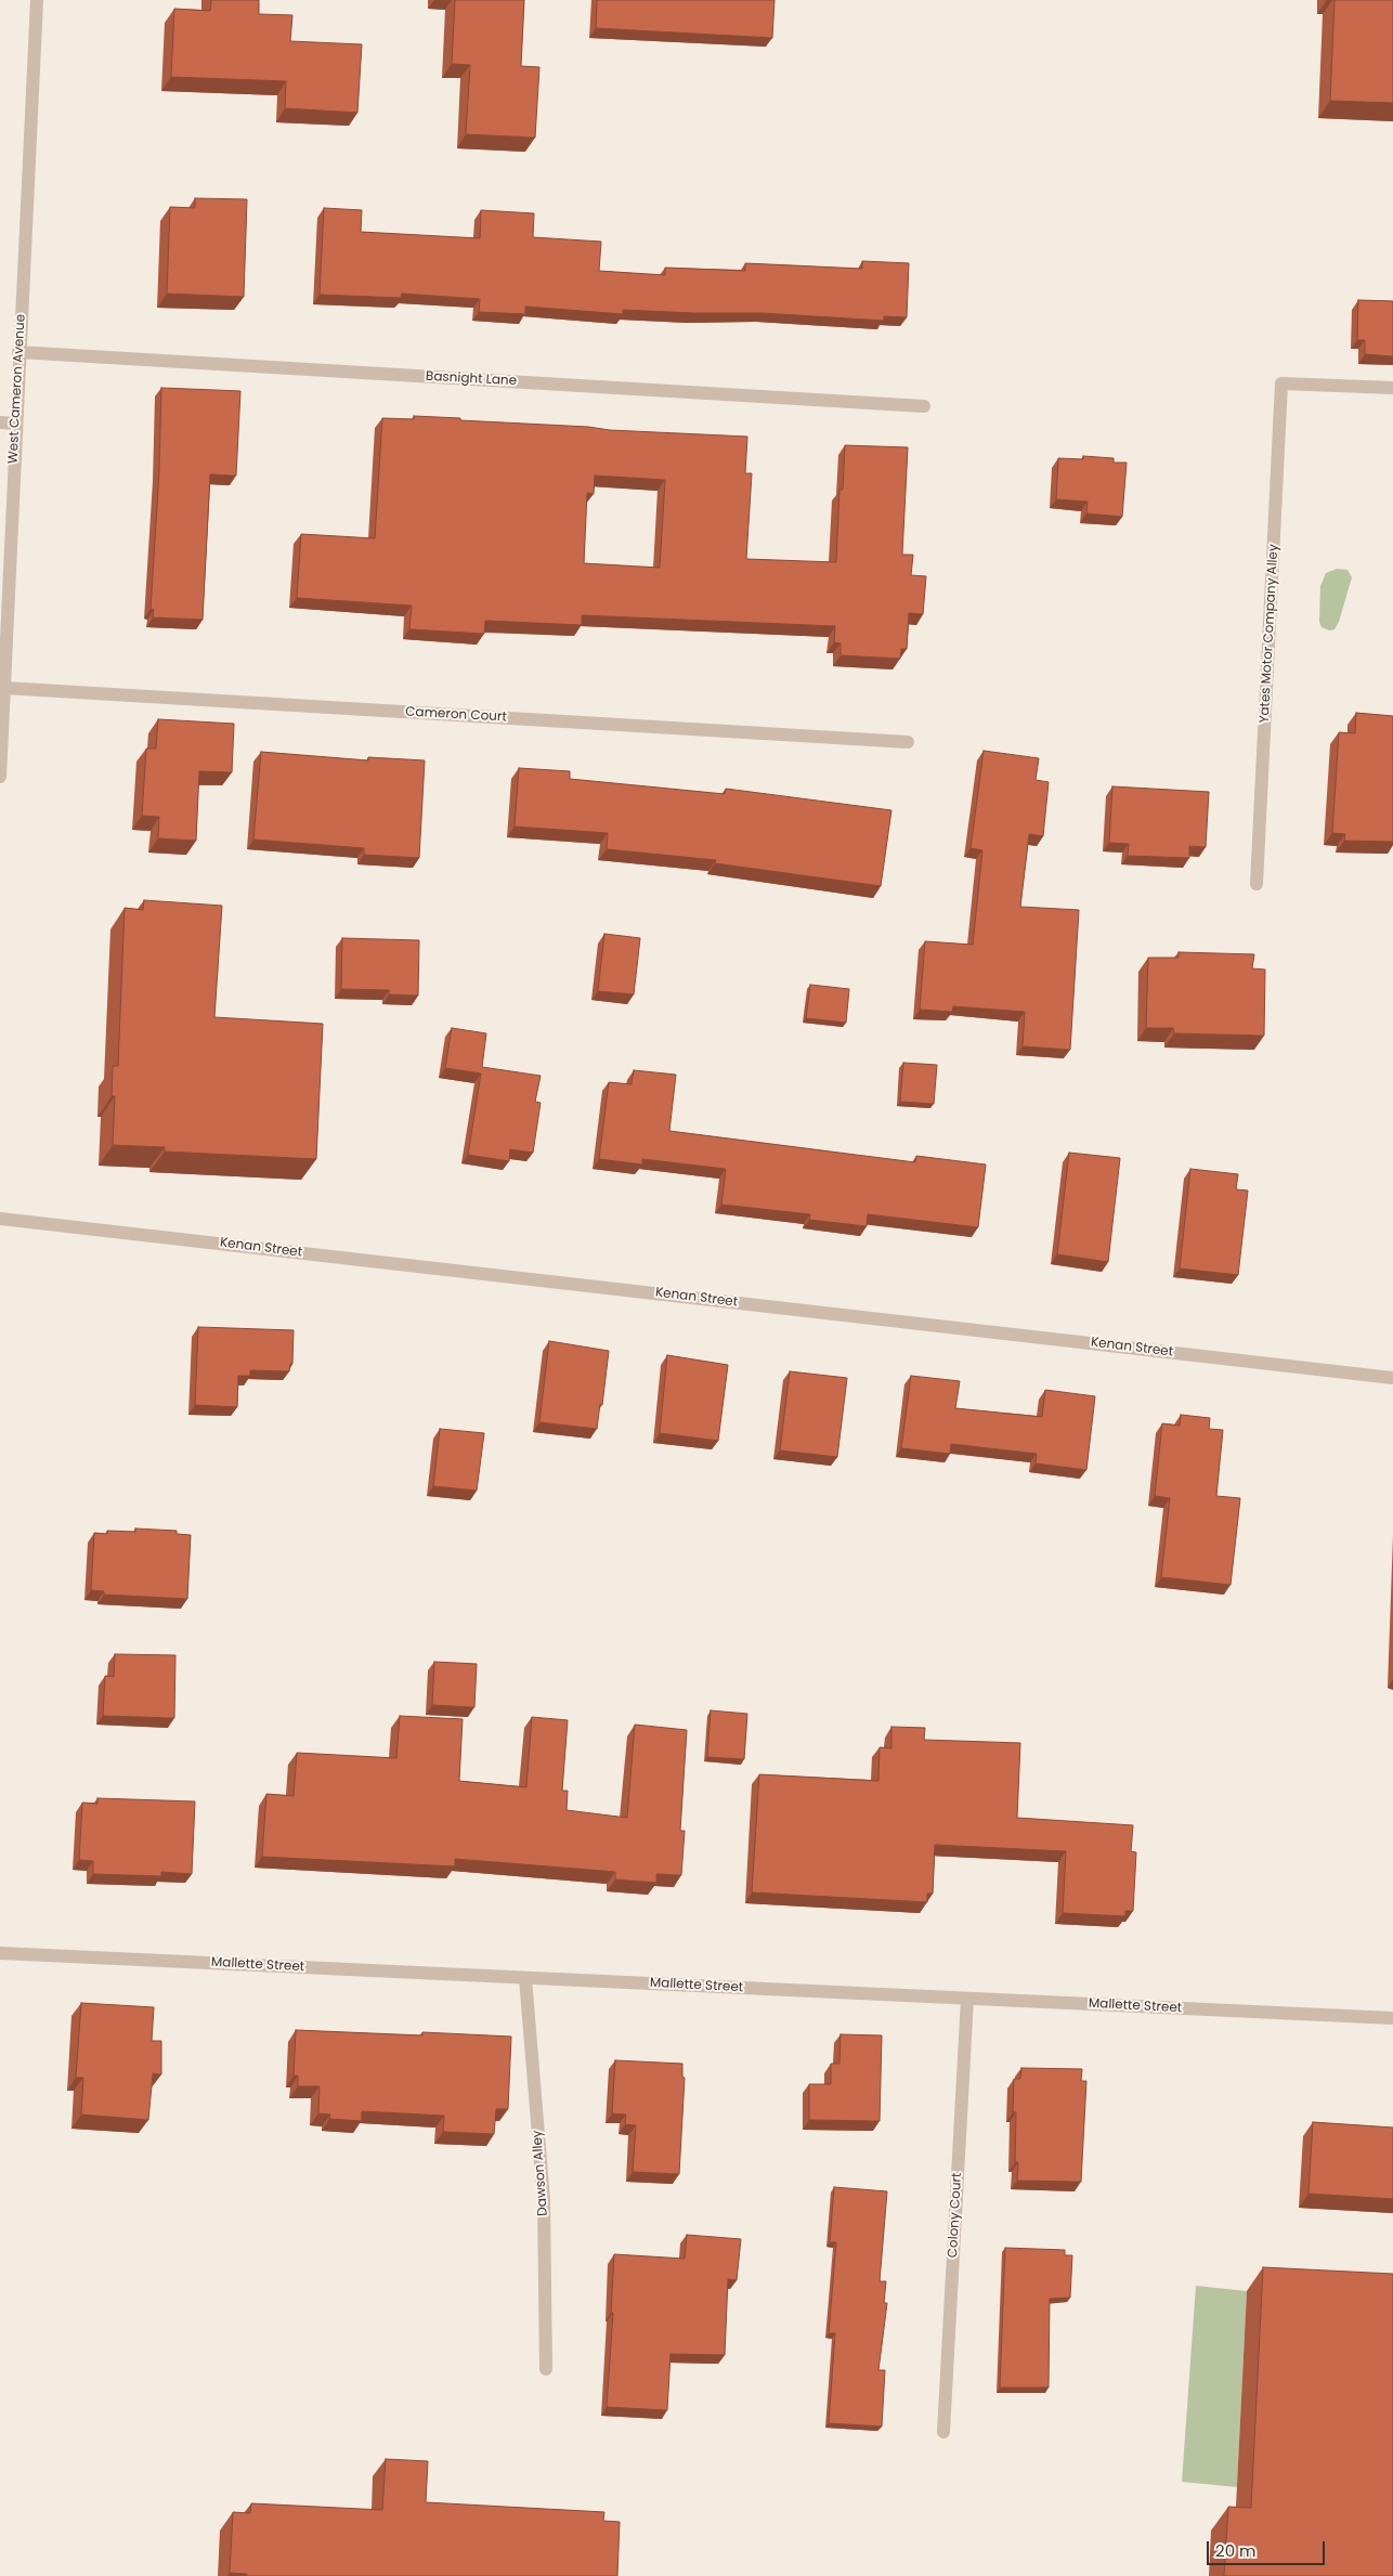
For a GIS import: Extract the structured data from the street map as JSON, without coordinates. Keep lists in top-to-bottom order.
{
  "streets": {
    "street": [
      "Basnight Lane",
      "West Cameron Avenue",
      "Yates Motor Company Alley",
      "Cameron Court",
      "Kenan Street",
      "Mallette Street",
      "Dawson Alley",
      "Colony Court"
    ]
  },
  "crossings": [
    ["Basnight Lane", "West Cameron Avenue"],
    ["West Cameron Avenue", "Cameron Court"],
    ["Mallette Street", "Dawson Alley"],
    ["Mallette Street", "Colony Court"]
  ],
  "scale_bar": "20 m"
}
